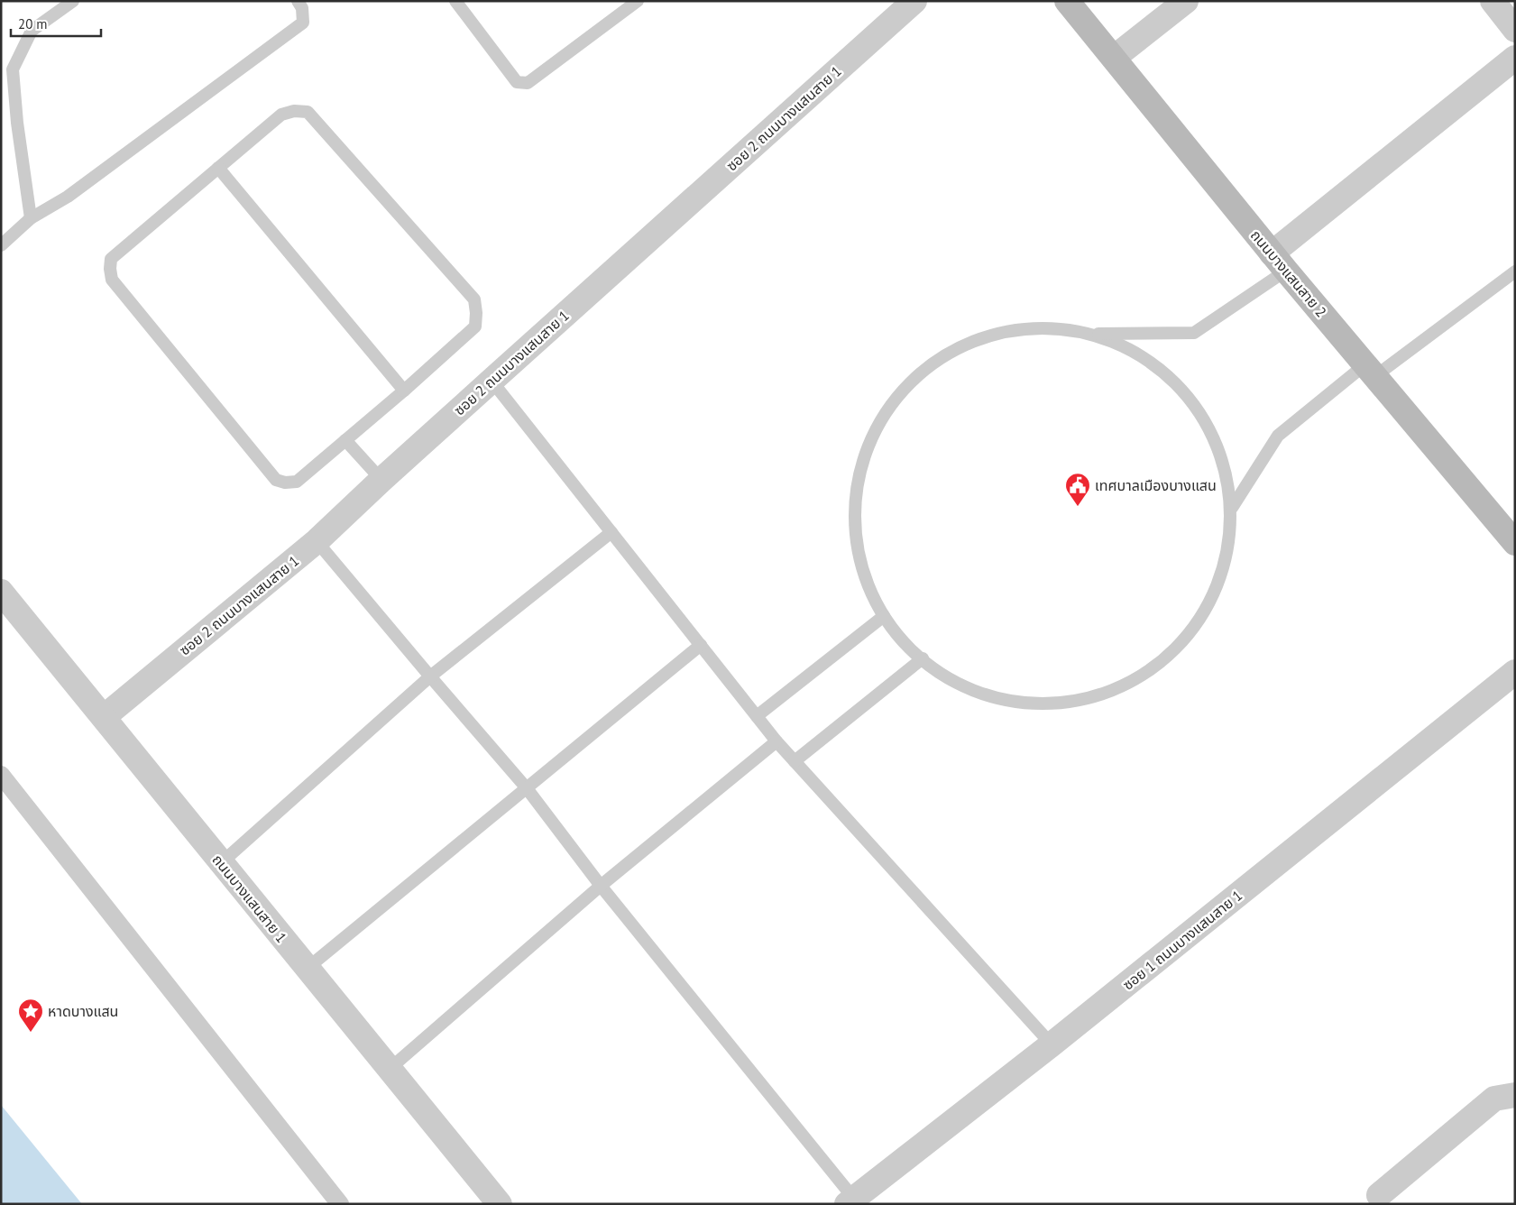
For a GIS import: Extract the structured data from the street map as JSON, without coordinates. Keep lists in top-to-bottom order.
{
  "streets": {
    "main road": ["ถนนบางแสนสาย 2"],
    "street": ["ซอย 2 ถนนบางแสนสาย 1", "ถนนบางแสนสาย 1", "ซอย 1 ถนนบางแสนสาย 1"]
  },
  "crossings": [
    ["ซอย 2 ถนนบางแสนสาย 1", "ถนนบางแสนสาย 1"]
  ],
  "places": {
    "public building": ["เทศบาลเมืองบางแสน"],
    "place": ["หาดบางแสน"]
  },
  "scale_bar": "20 m"
}
